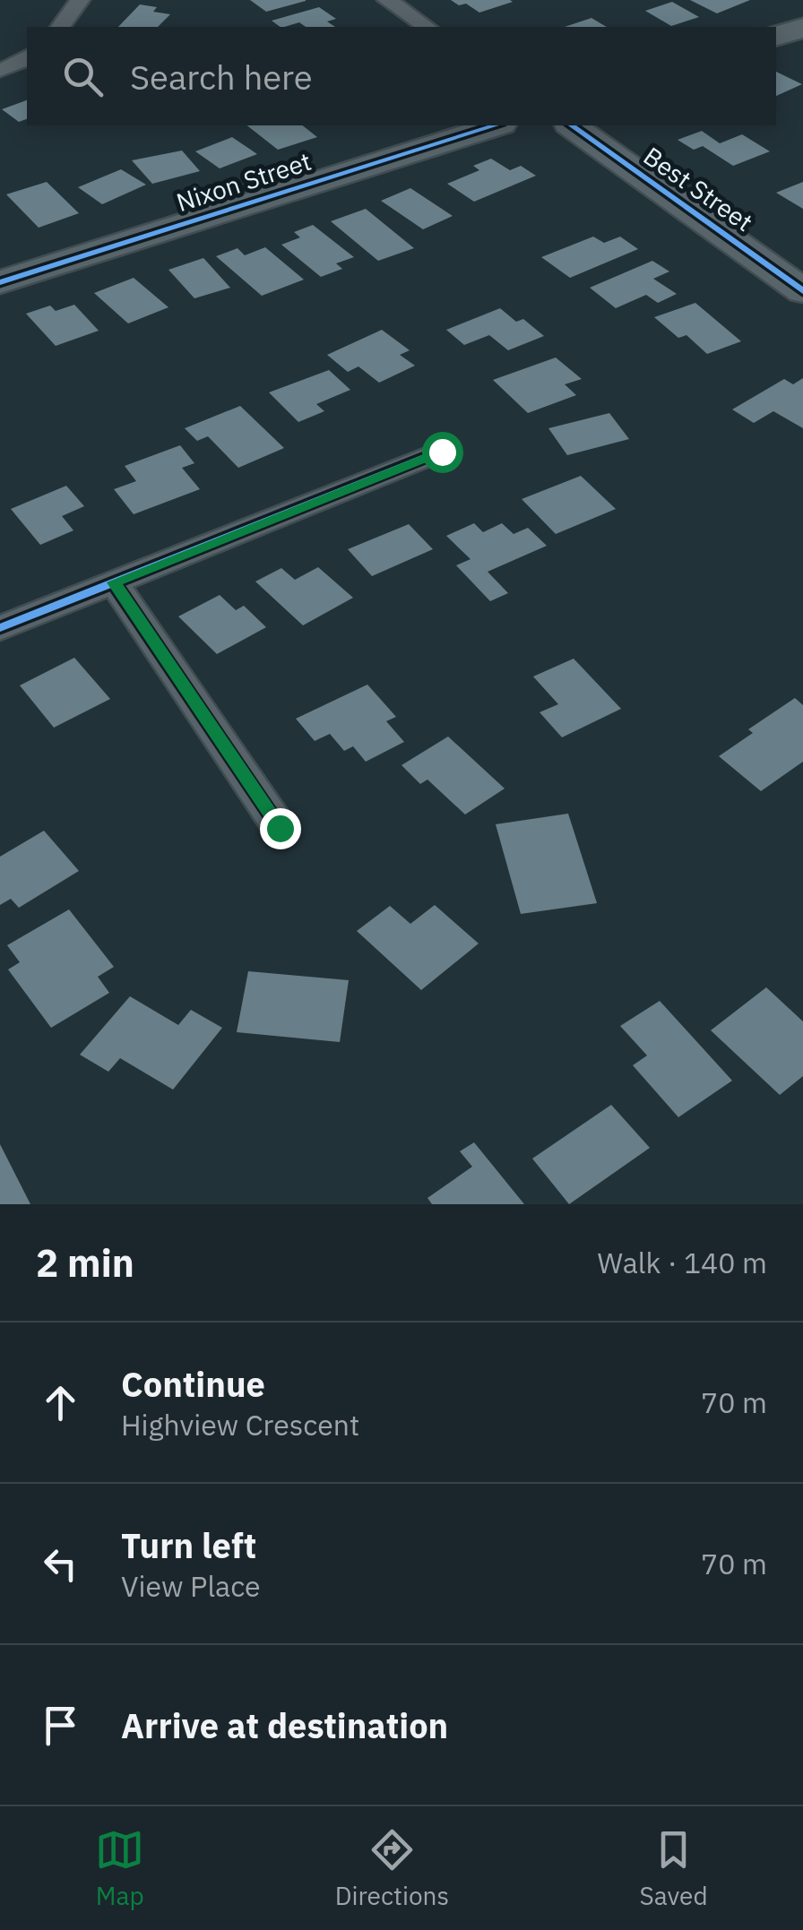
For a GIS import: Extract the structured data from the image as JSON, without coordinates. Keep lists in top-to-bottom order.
{
  "streets": {
    "street": ["Nixon Street", "Best Street"]
  },
  "page": {
    "search": "Search here",
    "heading": ["2 min", "Walk · 140 m"],
    "list": [
      ["Continue", "Highview Crescent", "70 m"],
      ["Turn left", "View Place", "70 m"],
      "Arrive at destination"
    ],
    "nav": ["Map", "Directions", "Saved"]
  }
}
